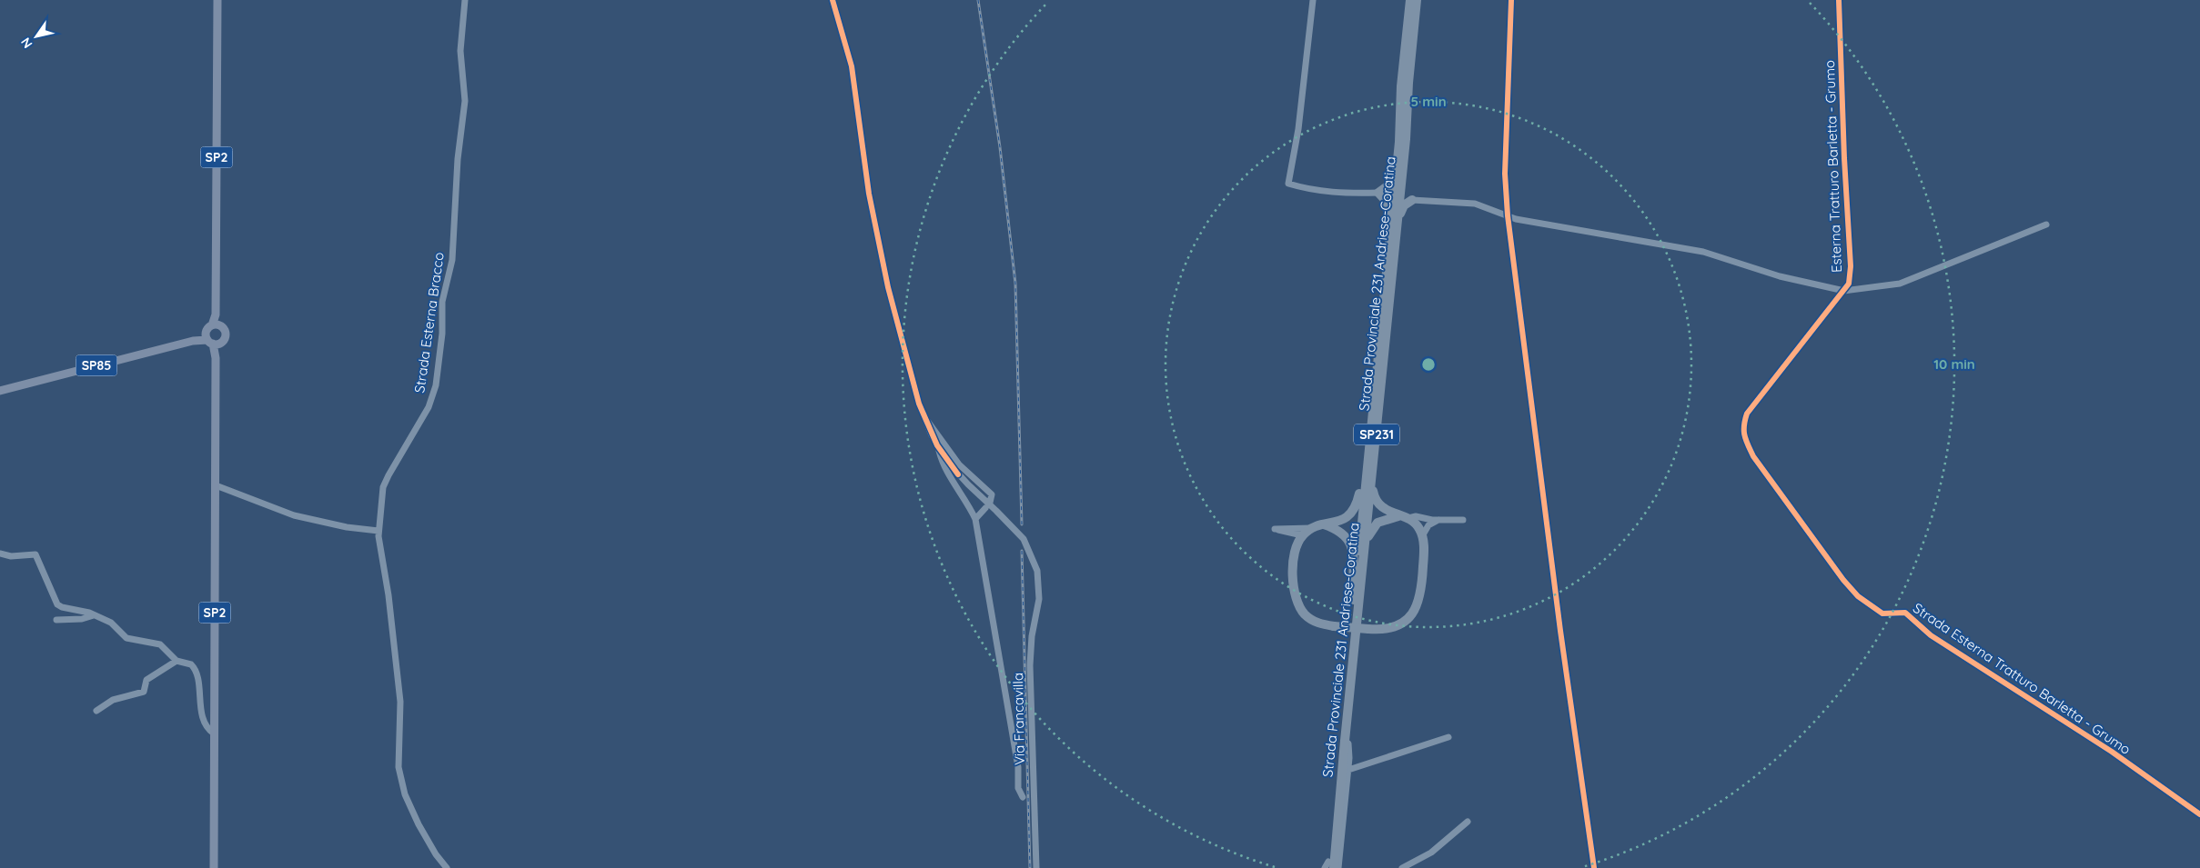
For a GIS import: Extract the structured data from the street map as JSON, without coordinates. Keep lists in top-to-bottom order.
{
  "streets": {
    "highway": ["Strada Provinciale 231 Andriese-Coratina", "SP231"],
    "main road": ["SP2", "SP85"],
    "street": [
      "Esterna Tratturo Barletta - Grumo",
      "Strada Esterna Bracco",
      "Strada Esterna Tratturo Barletta - Grumo",
      "Via Francavilla"
    ]
  },
  "crossings": [
    ["SP2", "SP85"],
    ["Esterna Tratturo Barletta - Grumo", "Strada Esterna Tratturo Barletta - Grumo"]
  ],
  "north": "bottom left",
  "rings": ["5 min", "10 min"]
}
